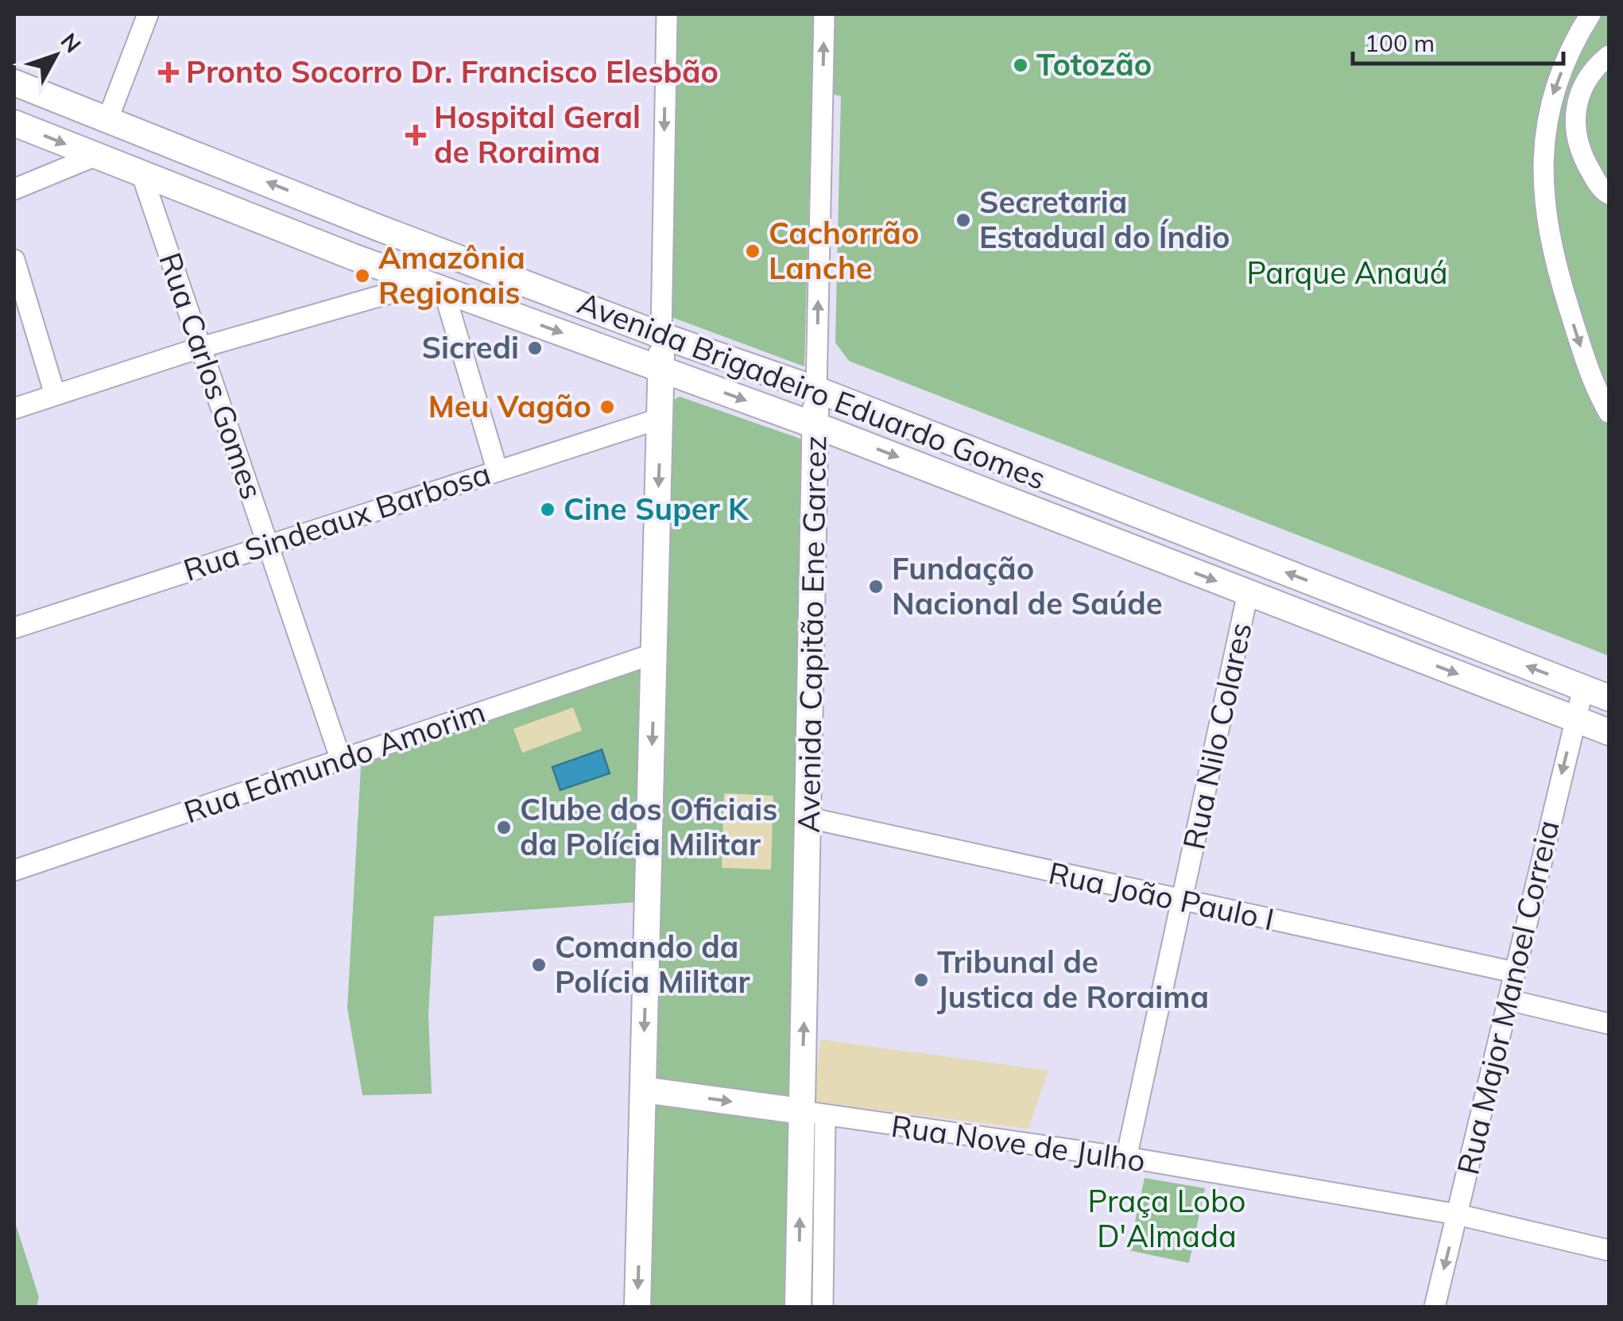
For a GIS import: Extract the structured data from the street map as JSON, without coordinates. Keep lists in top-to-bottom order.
{
  "streets": {
    "main road": ["Avenida Brigadeiro Eduardo Gomes", "Avenida Capitão Ene Garcez"],
    "street": [
      "Rua Carlos Gomes",
      "Rua Sindeaux Barbosa",
      "Rua Nilo Colares",
      "Rua Edmundo Amorim",
      "Rua João Paulo I",
      "Rua Major Manoel Correia",
      "Rua Nove de Julho"
    ]
  },
  "crossings": [
    ["Rua Carlos Gomes", "Avenida Brigadeiro Eduardo Gomes"],
    ["Rua Carlos Gomes", "Rua Sindeaux Barbosa"],
    ["Rua Carlos Gomes", "Rua Edmundo Amorim"],
    ["Avenida Brigadeiro Eduardo Gomes", "Avenida Capitão Ene Garcez"],
    ["Avenida Brigadeiro Eduardo Gomes", "Rua Nilo Colares"],
    ["Avenida Brigadeiro Eduardo Gomes", "Rua Major Manoel Correia"],
    ["Avenida Capitão Ene Garcez", "Rua João Paulo I"],
    ["Avenida Capitão Ene Garcez", "Rua Nove de Julho"],
    ["Rua Nilo Colares", "Rua João Paulo I"],
    ["Rua Nilo Colares", "Rua Nove de Julho"],
    ["Rua João Paulo I", "Rua Major Manoel Correia"],
    ["Rua Major Manoel Correia", "Rua Nove de Julho"]
  ],
  "one_way": ["Rua Major Manoel Correia"],
  "parks": ["Parque Anauá", "Praça Lobo D'Almada"],
  "places": {
    "other": [
      "Totozão",
      "Secretaria Estadual do Índio",
      "Cachorrão Lanche",
      "Amazônia Regionais",
      "Sicredi",
      "Meu Vagão",
      "Cine Super K",
      "Fundação Nacional de Saúde",
      "Clube dos Oficiais da Polícia Militar",
      "Comando da Polícia Militar",
      "Tribunal de Justica de Roraima"
    ],
    "health": ["Pronto Socorro Dr. Francisco Elesbão", "Hospital Geral de Roraima"]
  },
  "scale_bar": "100 m",
  "north": "top right"
}
